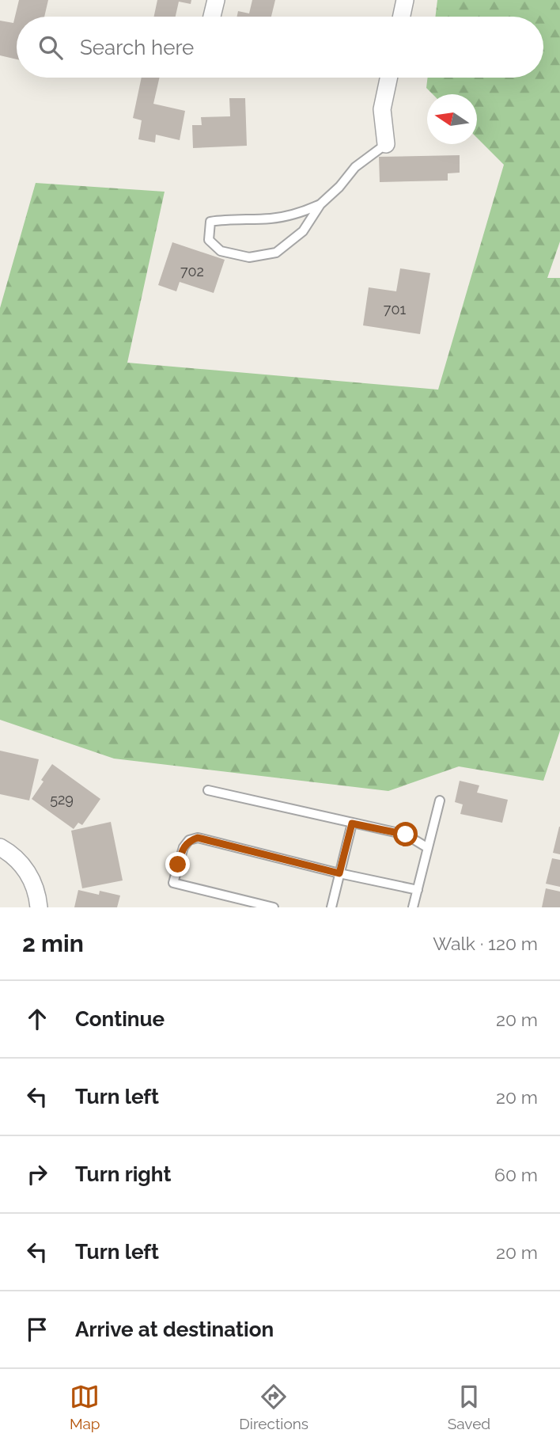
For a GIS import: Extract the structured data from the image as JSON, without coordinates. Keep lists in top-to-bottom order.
{
  "house_numbers": ["702", "701", "529"],
  "north": "left",
  "page": {
    "search": "Search here",
    "heading": ["2 min", "Walk · 120 m"],
    "list": [
      ["Continue", "20 m"],
      ["Turn left", "20 m"],
      ["Turn right", "60 m"],
      ["Turn left", "20 m"],
      "Arrive at destination"
    ],
    "nav": ["Map", "Directions", "Saved"]
  }
}
